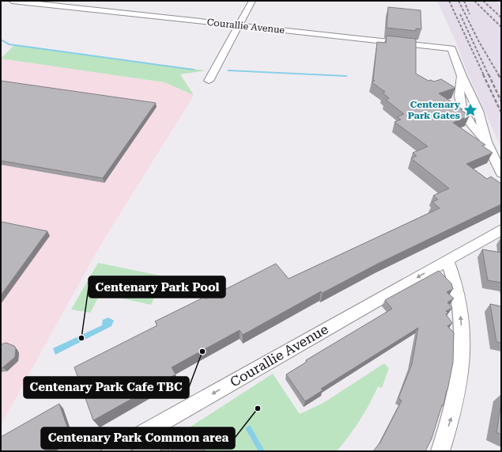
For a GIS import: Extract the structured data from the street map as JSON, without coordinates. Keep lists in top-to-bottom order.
{
  "streets": {
    "street": ["Courallie Avenue"]
  },
  "one_way": ["Courallie Avenue"],
  "places": {
    "place": ["Centenary Park Gates"],
    "other": ["Centenary Park Pool", "Centenary Park Cafe TBC", "Centenary Park Common area"]
  }
}
